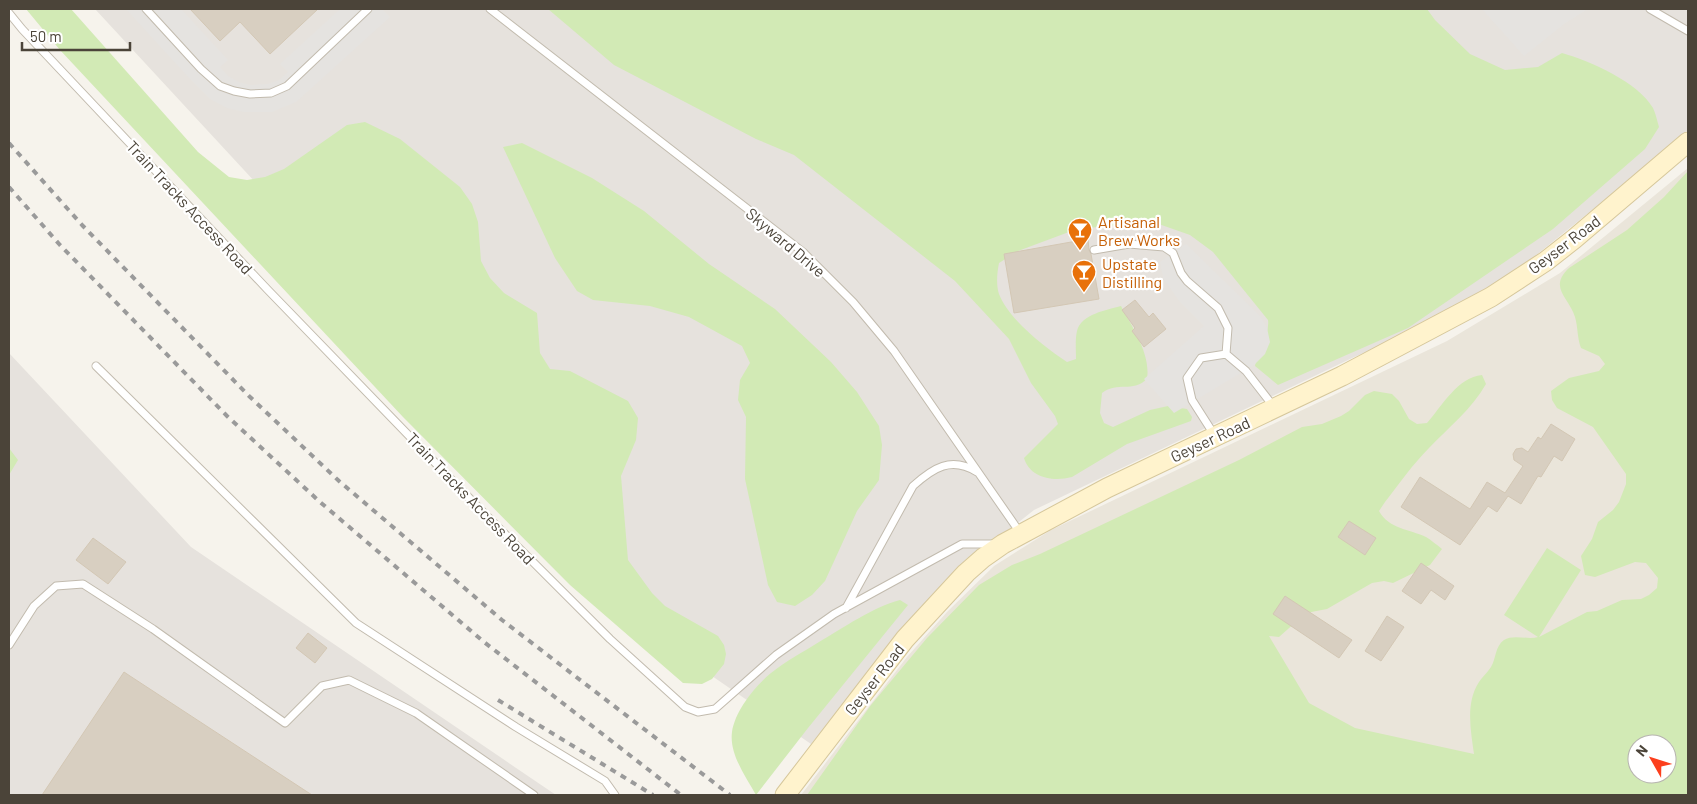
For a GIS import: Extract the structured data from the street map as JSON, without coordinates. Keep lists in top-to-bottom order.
{
  "streets": {
    "street": ["Geyser Road"],
    "lane": ["Train Tracks Access Road", "Skyward Drive"]
  },
  "crossings": [
    ["Train Tracks Access Road", "Geyser Road"],
    ["Skyward Drive", "Geyser Road"]
  ],
  "places": {
    "bar": ["Artisanal Brew Works", "Upstate Distilling"]
  },
  "scale_bar": "50 m",
  "north": "top left"
}
